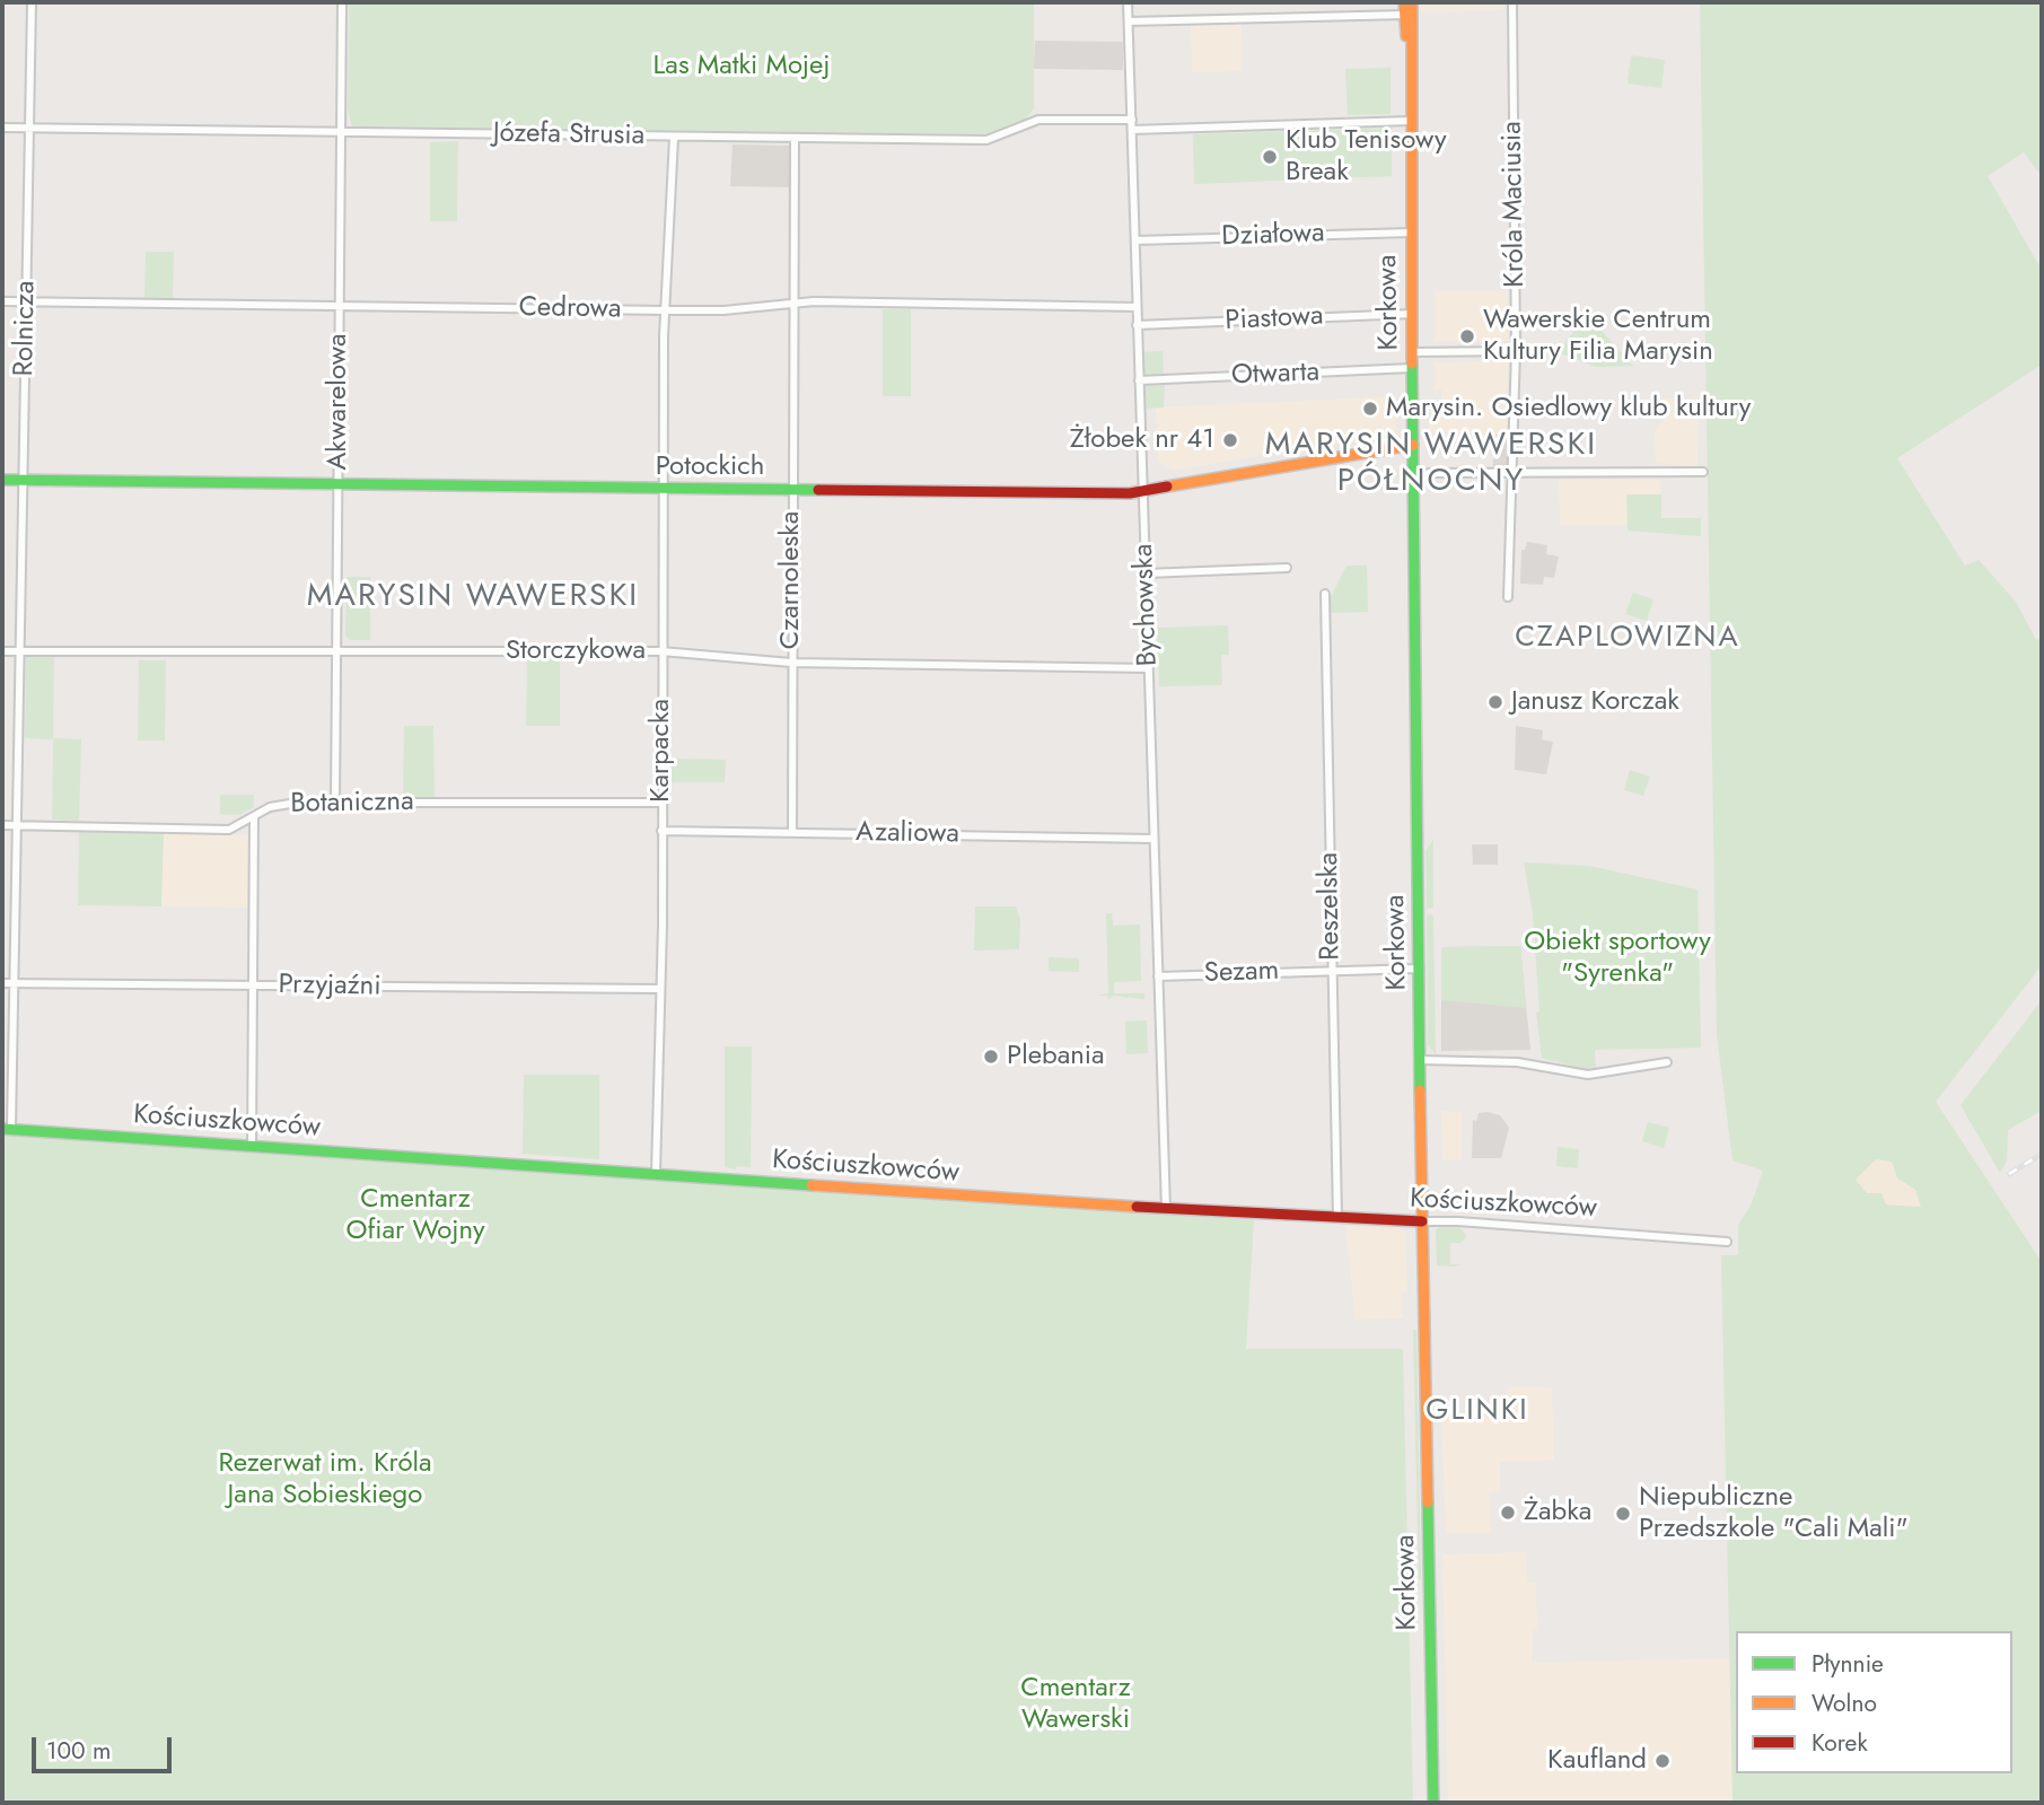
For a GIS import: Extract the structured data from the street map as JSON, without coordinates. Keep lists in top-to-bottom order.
{
  "streets": {
    "street": [
      "Józefa Strusia",
      "Króla Maciusia",
      "Działowa",
      "Korkowa",
      "Cedrowa",
      "Piastowa",
      "Rolnicza",
      "Otwarta",
      "Akwarelowa",
      "Potockich",
      "Czarnoleska",
      "Bychowska",
      "Storczykowa",
      "Karpacka",
      "Botaniczna",
      "Azaliowa",
      "Reszelska",
      "Sezam",
      "Przyjaźni",
      "Kościuszkowców"
    ]
  },
  "crossings": [
    ["Józefa Strusia", "Rolnicza"],
    ["Józefa Strusia", "Akwarelowa"],
    ["Józefa Strusia", "Czarnoleska"],
    ["Józefa Strusia", "Bychowska"],
    ["Józefa Strusia", "Karpacka"],
    ["Działowa", "Korkowa"],
    ["Działowa", "Bychowska"],
    ["Korkowa", "Piastowa"],
    ["Korkowa", "Otwarta"],
    ["Korkowa", "Potockich"],
    ["Korkowa", "Sezam"],
    ["Korkowa", "Kościuszkowców"],
    ["Cedrowa", "Rolnicza"],
    ["Cedrowa", "Akwarelowa"],
    ["Cedrowa", "Czarnoleska"],
    ["Cedrowa", "Bychowska"],
    ["Cedrowa", "Karpacka"],
    ["Piastowa", "Bychowska"],
    ["Rolnicza", "Potockich"],
    ["Rolnicza", "Storczykowa"],
    ["Rolnicza", "Botaniczna"],
    ["Rolnicza", "Przyjaźni"],
    ["Rolnicza", "Kościuszkowców"],
    ["Otwarta", "Bychowska"],
    ["Akwarelowa", "Potockich"],
    ["Akwarelowa", "Storczykowa"],
    ["Akwarelowa", "Botaniczna"],
    ["Potockich", "Czarnoleska"],
    ["Potockich", "Bychowska"],
    ["Potockich", "Karpacka"],
    ["Czarnoleska", "Storczykowa"],
    ["Czarnoleska", "Azaliowa"],
    ["Bychowska", "Storczykowa"],
    ["Bychowska", "Azaliowa"],
    ["Bychowska", "Sezam"],
    ["Bychowska", "Kościuszkowców"],
    ["Storczykowa", "Karpacka"],
    ["Karpacka", "Botaniczna"],
    ["Karpacka", "Azaliowa"],
    ["Karpacka", "Przyjaźni"],
    ["Karpacka", "Kościuszkowców"],
    ["Reszelska", "Sezam"],
    ["Reszelska", "Kościuszkowców"]
  ],
  "districts": [
    "MARYSIN WAWERSKI PÓŁNOCNY",
    "MARYSIN WAWERSKI",
    "CZAPLOWIZNA",
    "GLINKI"
  ],
  "parks": [
    "Las Matki Mojej",
    "Obiekt sportowy \"Syrenka\"",
    "Cmentarz Ofiar Wojny",
    "Rezerwat im. Króla Jana Sobieskiego",
    "Cmentarz Wawerski"
  ],
  "places": [
    "Klub Tenisowy Break",
    "Wawerskie Centrum Kultury Filia Marysin",
    "Marysin. Osiedlowy klub kultury",
    "Żłobek nr 41",
    "Janusz Korczak",
    "Plebania",
    "Żabka",
    "Niepubliczne Przedszkole \"Cali Mali\"",
    "Kaufland"
  ],
  "legend": ["Płynnie", "Wolno", "Korek"],
  "scale_bar": "100 m"
}
